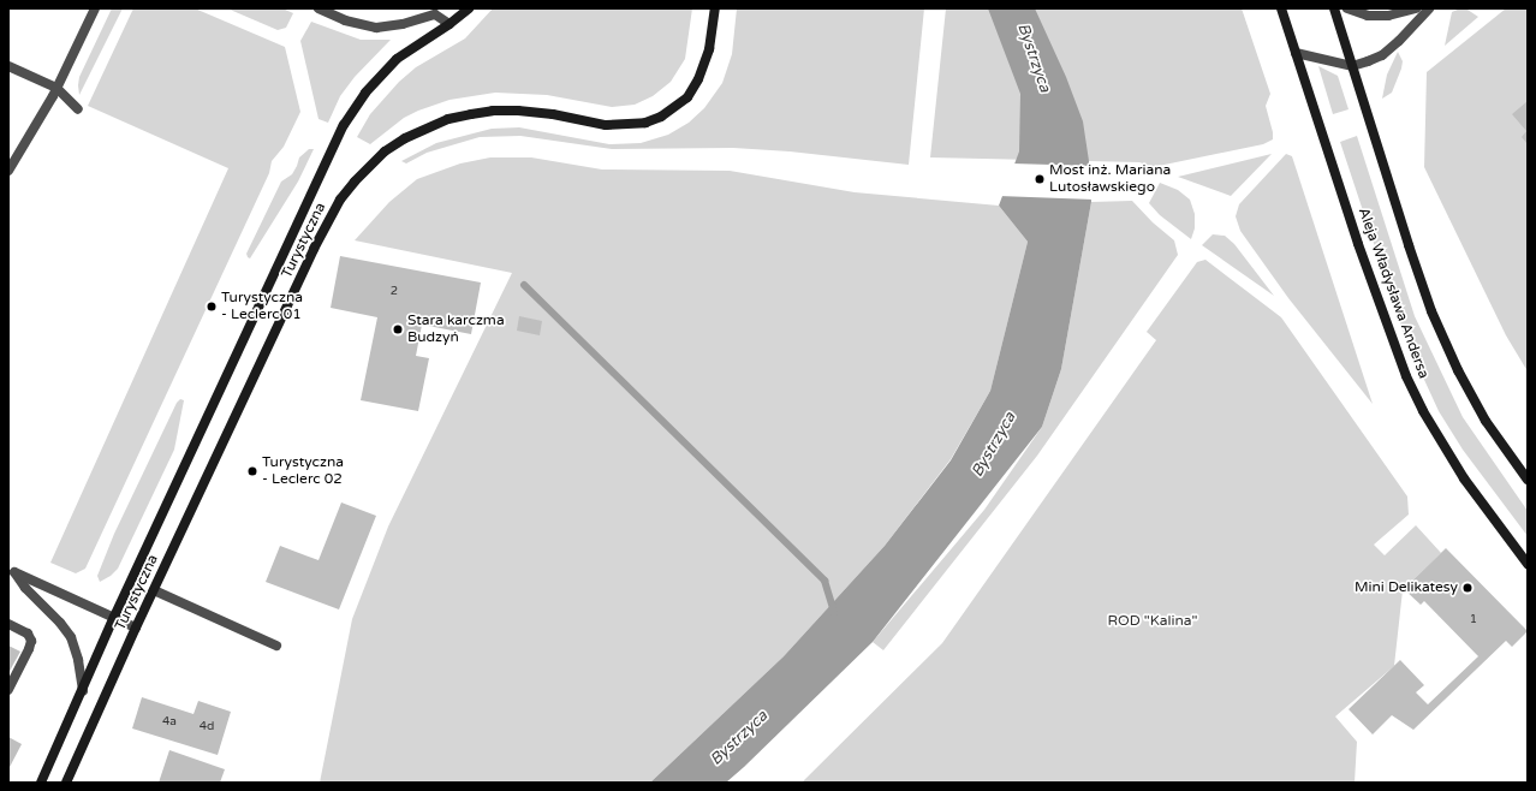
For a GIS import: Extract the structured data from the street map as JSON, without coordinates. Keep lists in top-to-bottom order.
{
  "streets": {
    "main road": ["Turystyczna", "Aleja Władysława Andersa"]
  },
  "water": ["Bystrzyca"],
  "parks": ["ROD \"Kalina\""],
  "places": [
    "Most inż. Mariana Lutosławskiego",
    "Turystyczna - Leclerc 01",
    "Stara karczma Budzyń",
    "Turystyczna - Leclerc 02",
    "Mini Delikatesy"
  ],
  "house_numbers": [
    "2",
    "1",
    "4a",
    "4d"
  ]
}
